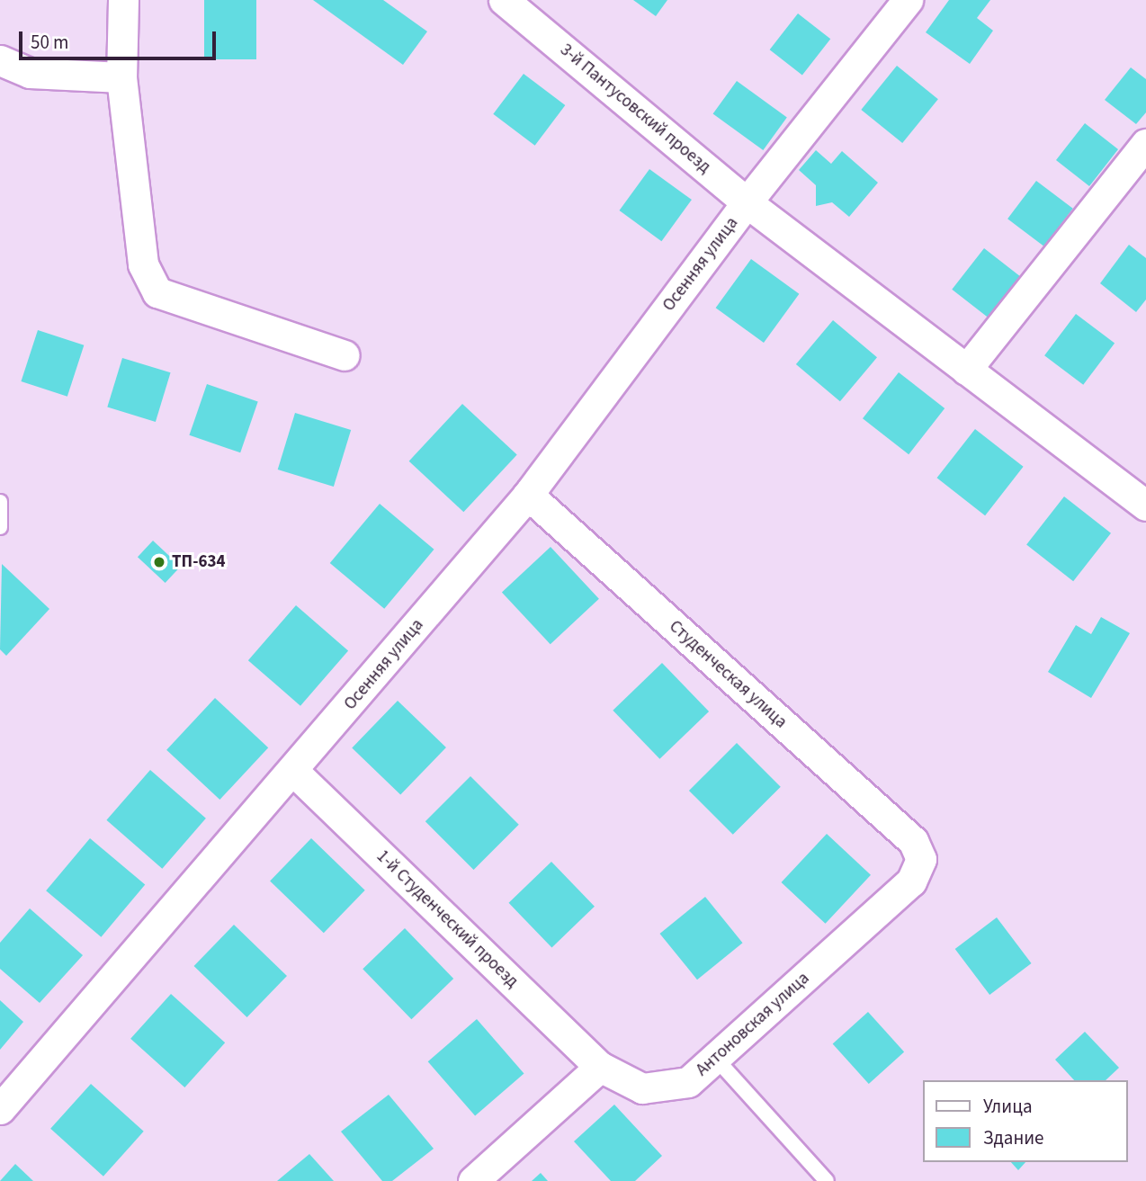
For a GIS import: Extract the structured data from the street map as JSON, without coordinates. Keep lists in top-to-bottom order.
{
  "streets": {
    "street": [
      "3-й Пантусовский проезд",
      "Осенняя улица",
      "Студенческая улица",
      "1-й Студенческий проезд",
      "Антоновская улица"
    ]
  },
  "crossings": [
    ["3-й Пантусовский проезд", "Осенняя улица"],
    ["Осенняя улица", "Студенческая улица"],
    ["Осенняя улица", "1-й Студенческий проезд"],
    ["Студенческая улица", "Антоновская улица"],
    ["1-й Студенческий проезд", "Антоновская улица"]
  ],
  "places": ["ТП-634"],
  "legend": ["Улица", "Здание"],
  "scale_bar": "50 m"
}
